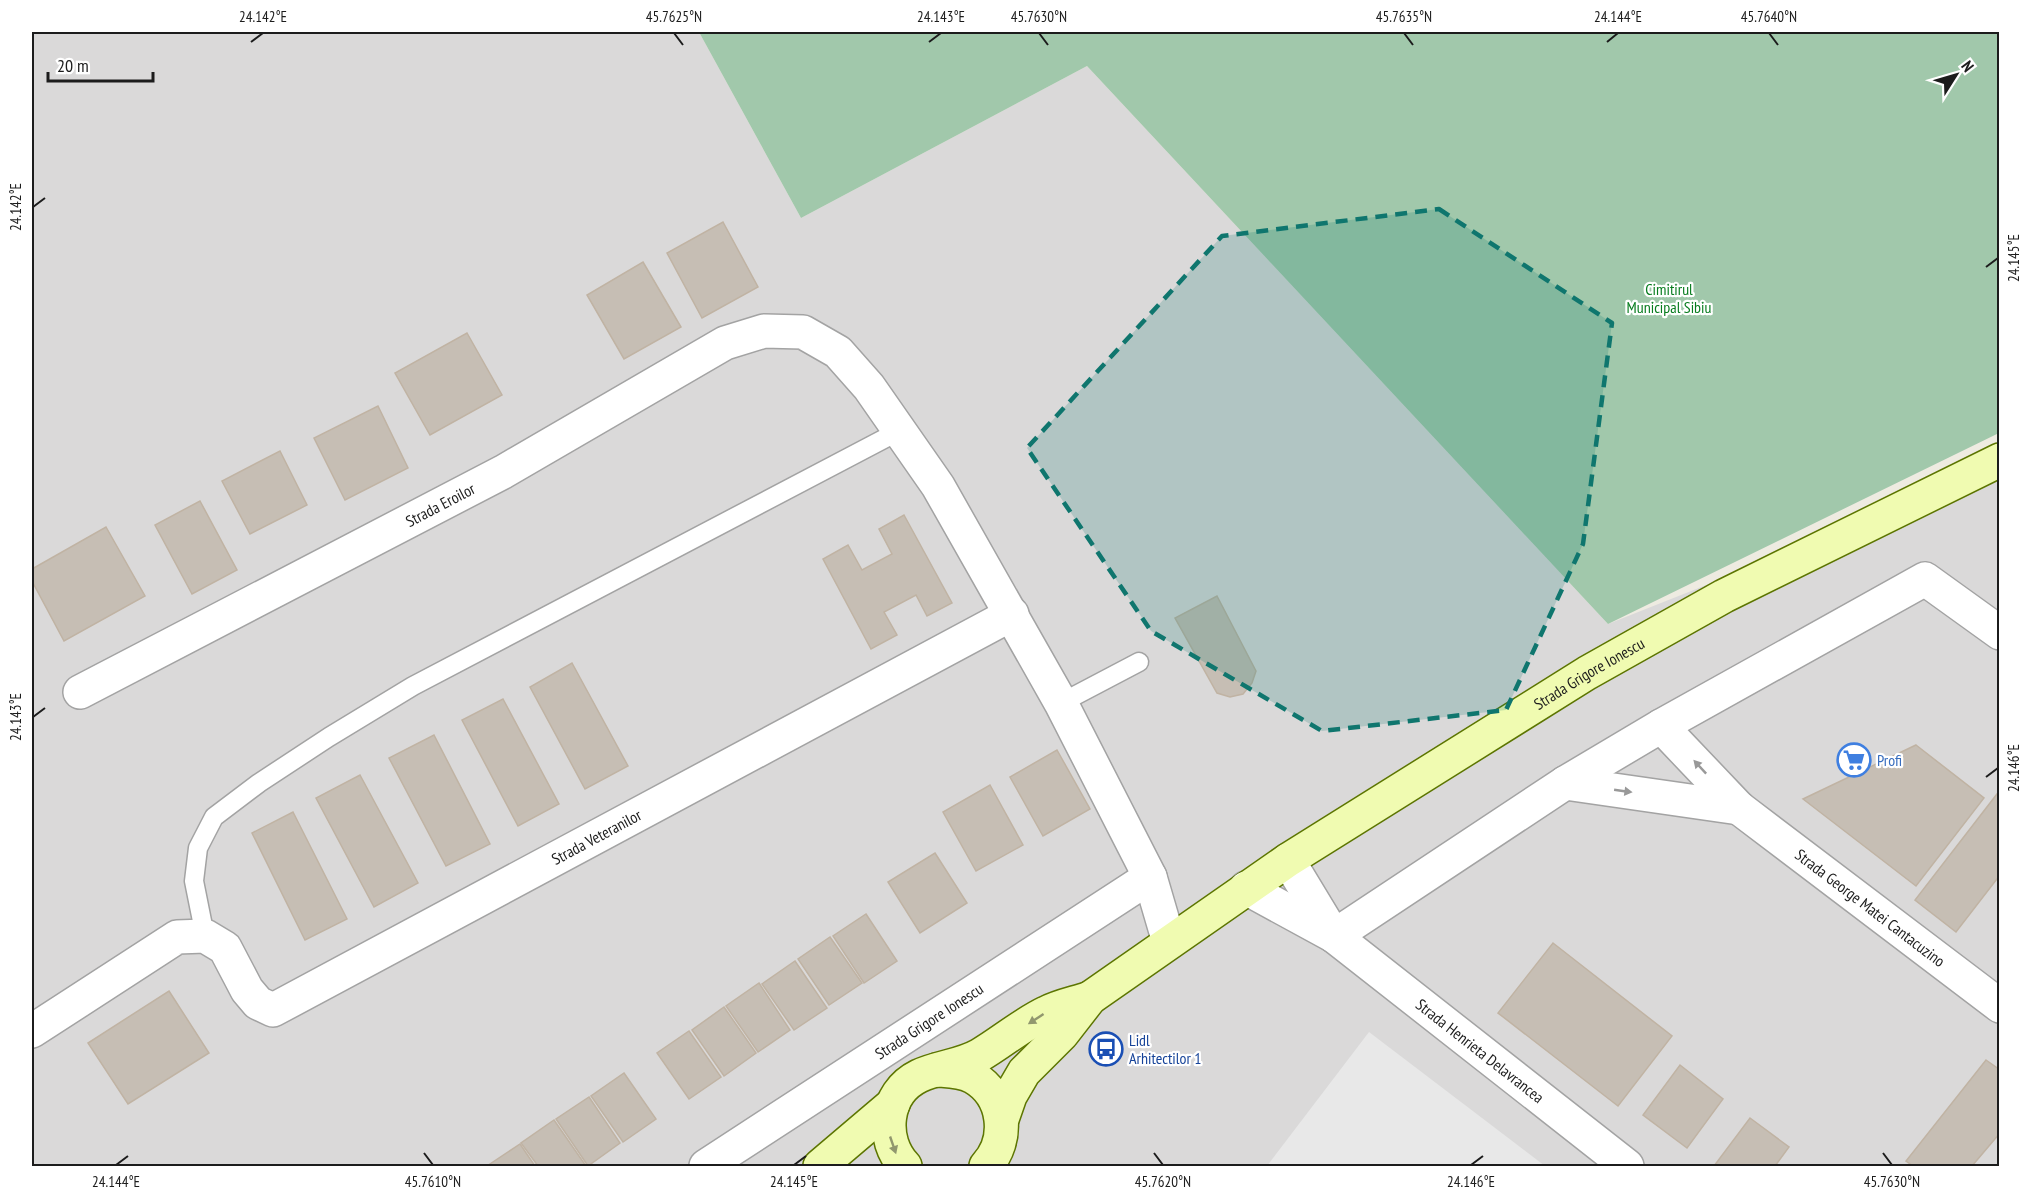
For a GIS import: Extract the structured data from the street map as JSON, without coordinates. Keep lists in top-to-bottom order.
{
  "streets": {
    "main road": ["Strada Grigore Ionescu"],
    "street": [
      "Strada Eroilor",
      "Strada Veteranilor",
      "Strada George Matei Cantacuzino",
      "Strada Henrieta Delavrancea"
    ]
  },
  "crossings": [
    ["Strada Grigore Ionescu", "Strada Henrieta Delavrancea"]
  ],
  "parks": ["Cimitirul Municipal Sibiu"],
  "places": {
    "supermarket": ["Profi"],
    "bus stop": ["Lidl Arhitectilor 1"]
  },
  "scale_bar": "20 m",
  "north": "top right",
  "coordinates": [
    "24.142°E",
    "45.7625°N",
    "24.143°E",
    "45.7630°N",
    "45.7635°N",
    "24.144°E",
    "45.7640°N",
    "24.145°E",
    "24.146°E",
    "45.7610°N",
    "45.7620°N"
  ]
}
